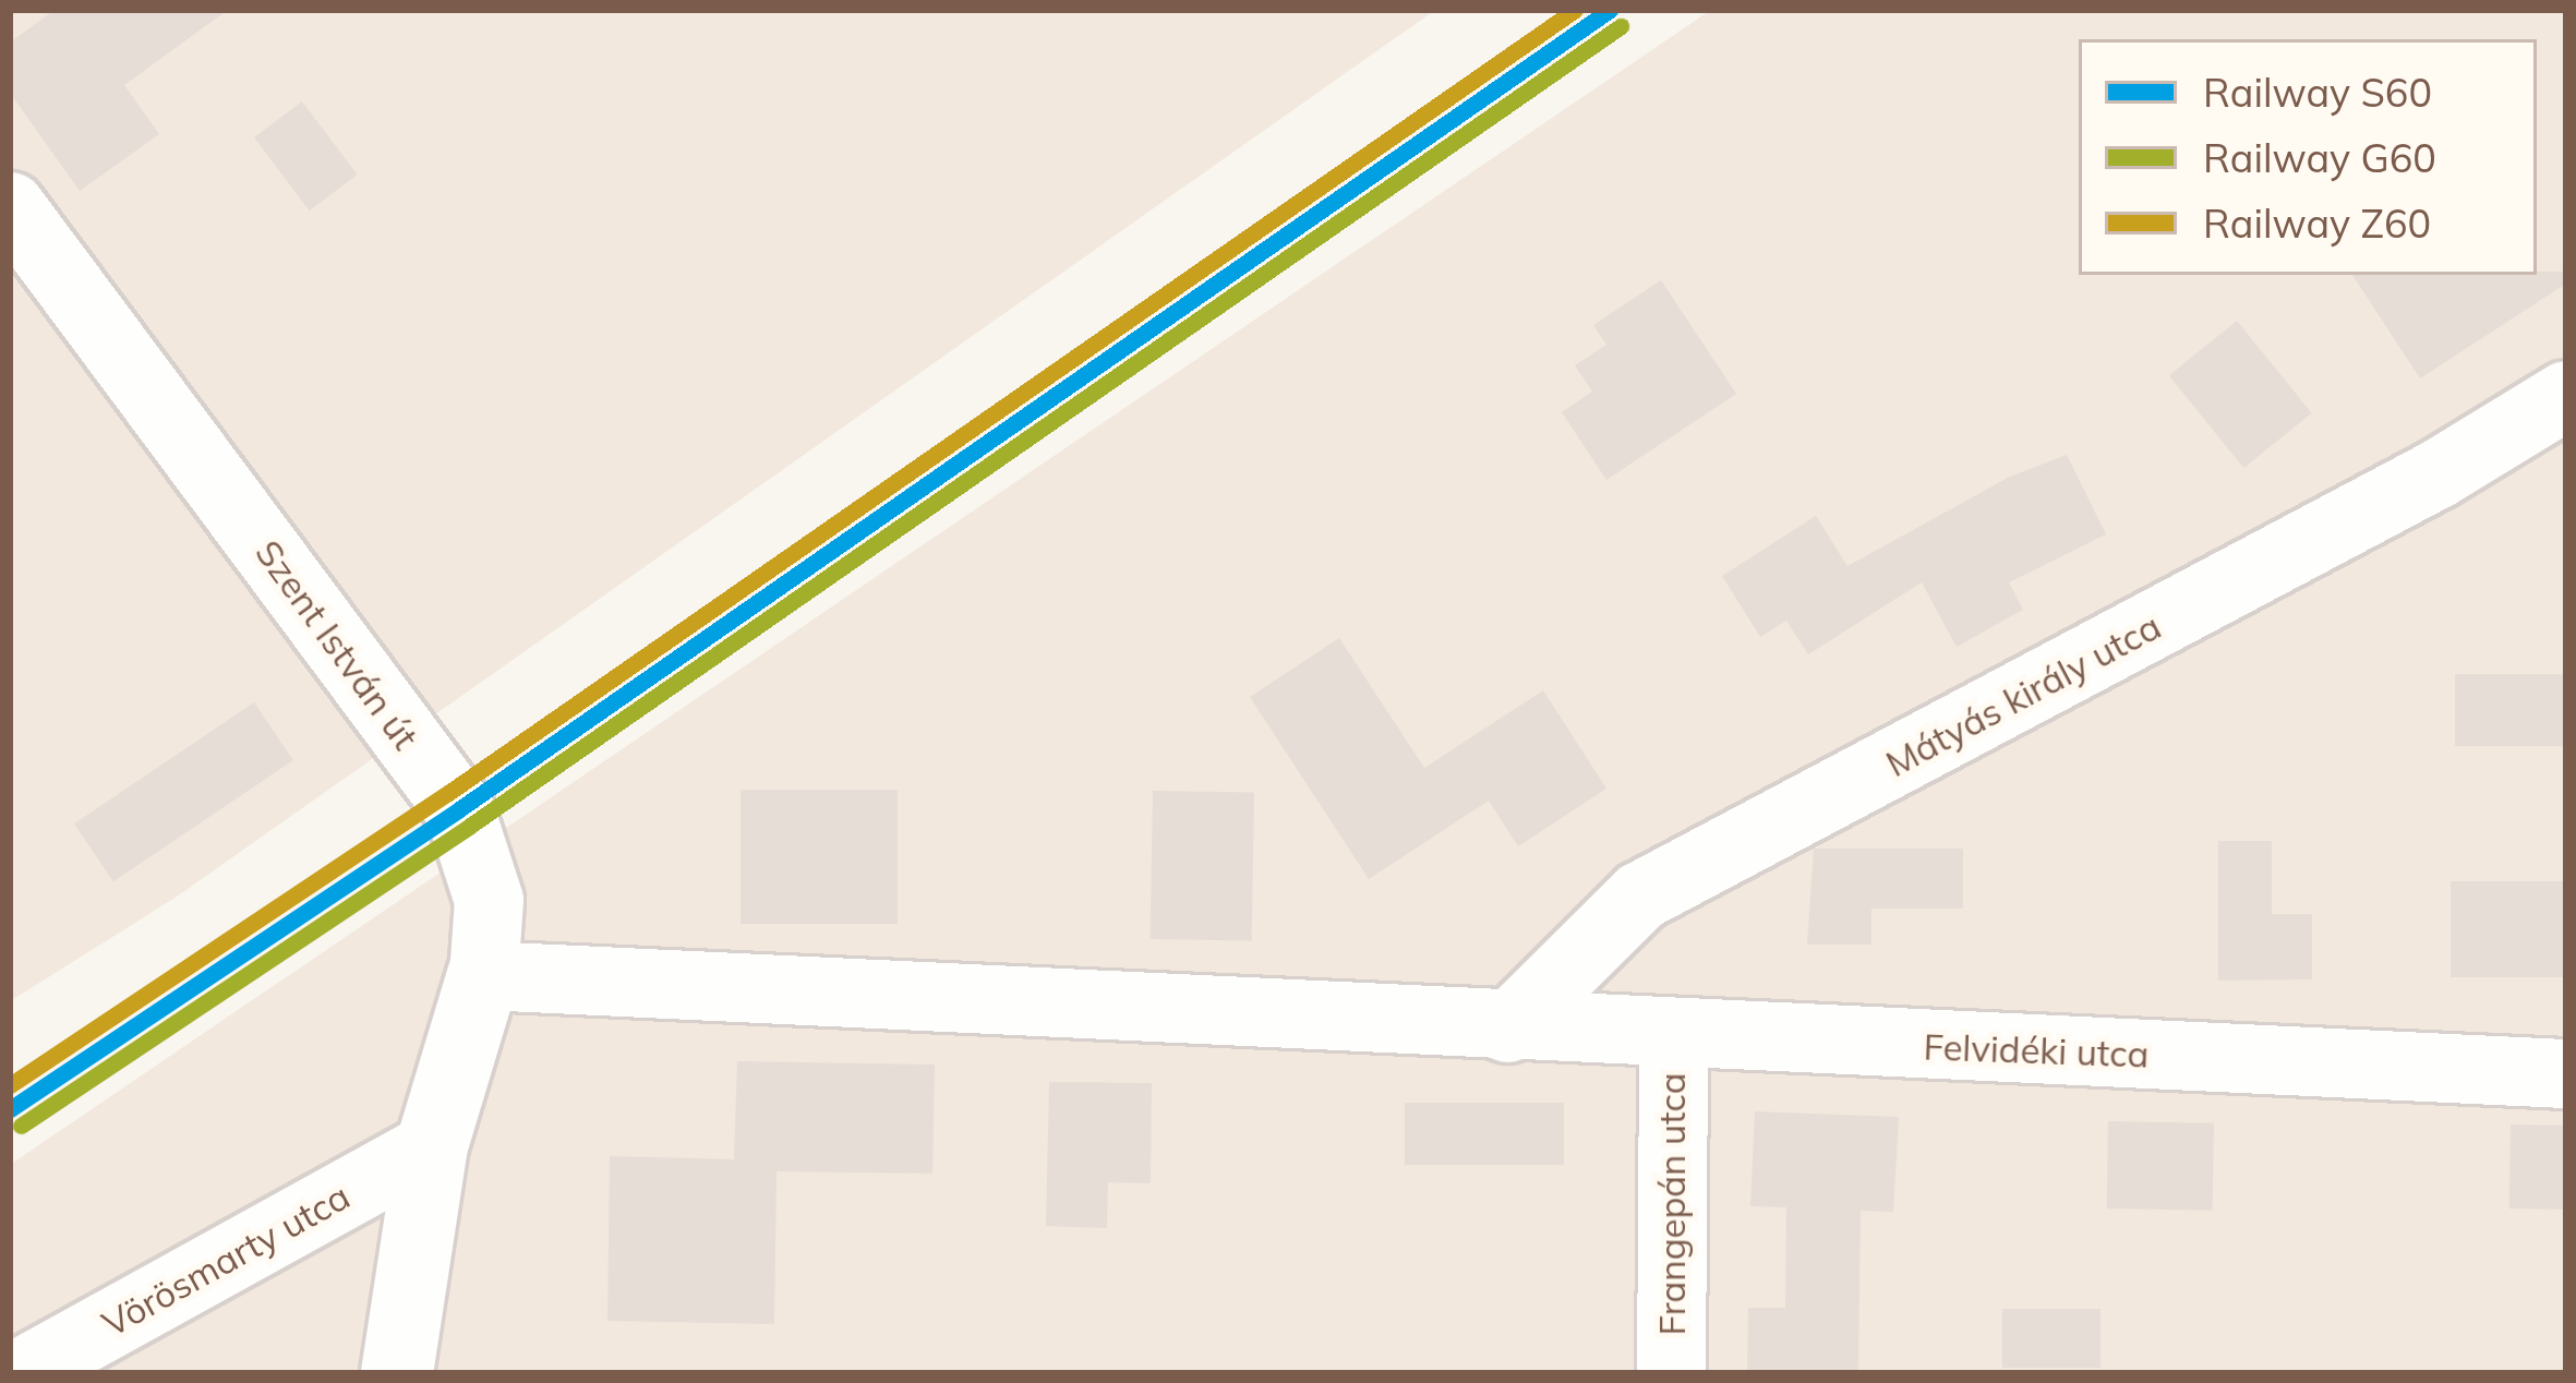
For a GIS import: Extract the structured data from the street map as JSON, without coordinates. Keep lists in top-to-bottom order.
{
  "streets": {
    "street": [
      "Szent István út",
      "Mátyás király utca",
      "Felvidéki utca",
      "Frangepán utca",
      "Vörösmarty utca"
    ]
  },
  "crossings": [
    ["Szent István út", "Felvidéki utca"],
    ["Szent István út", "Vörösmarty utca"],
    ["Mátyás király utca", "Felvidéki utca"],
    ["Felvidéki utca", "Frangepán utca"]
  ],
  "lines": ["rail line S60", "rail line Z60", "rail line G60"],
  "legend": ["Railway S60", "Railway G60", "Railway Z60"]
}
